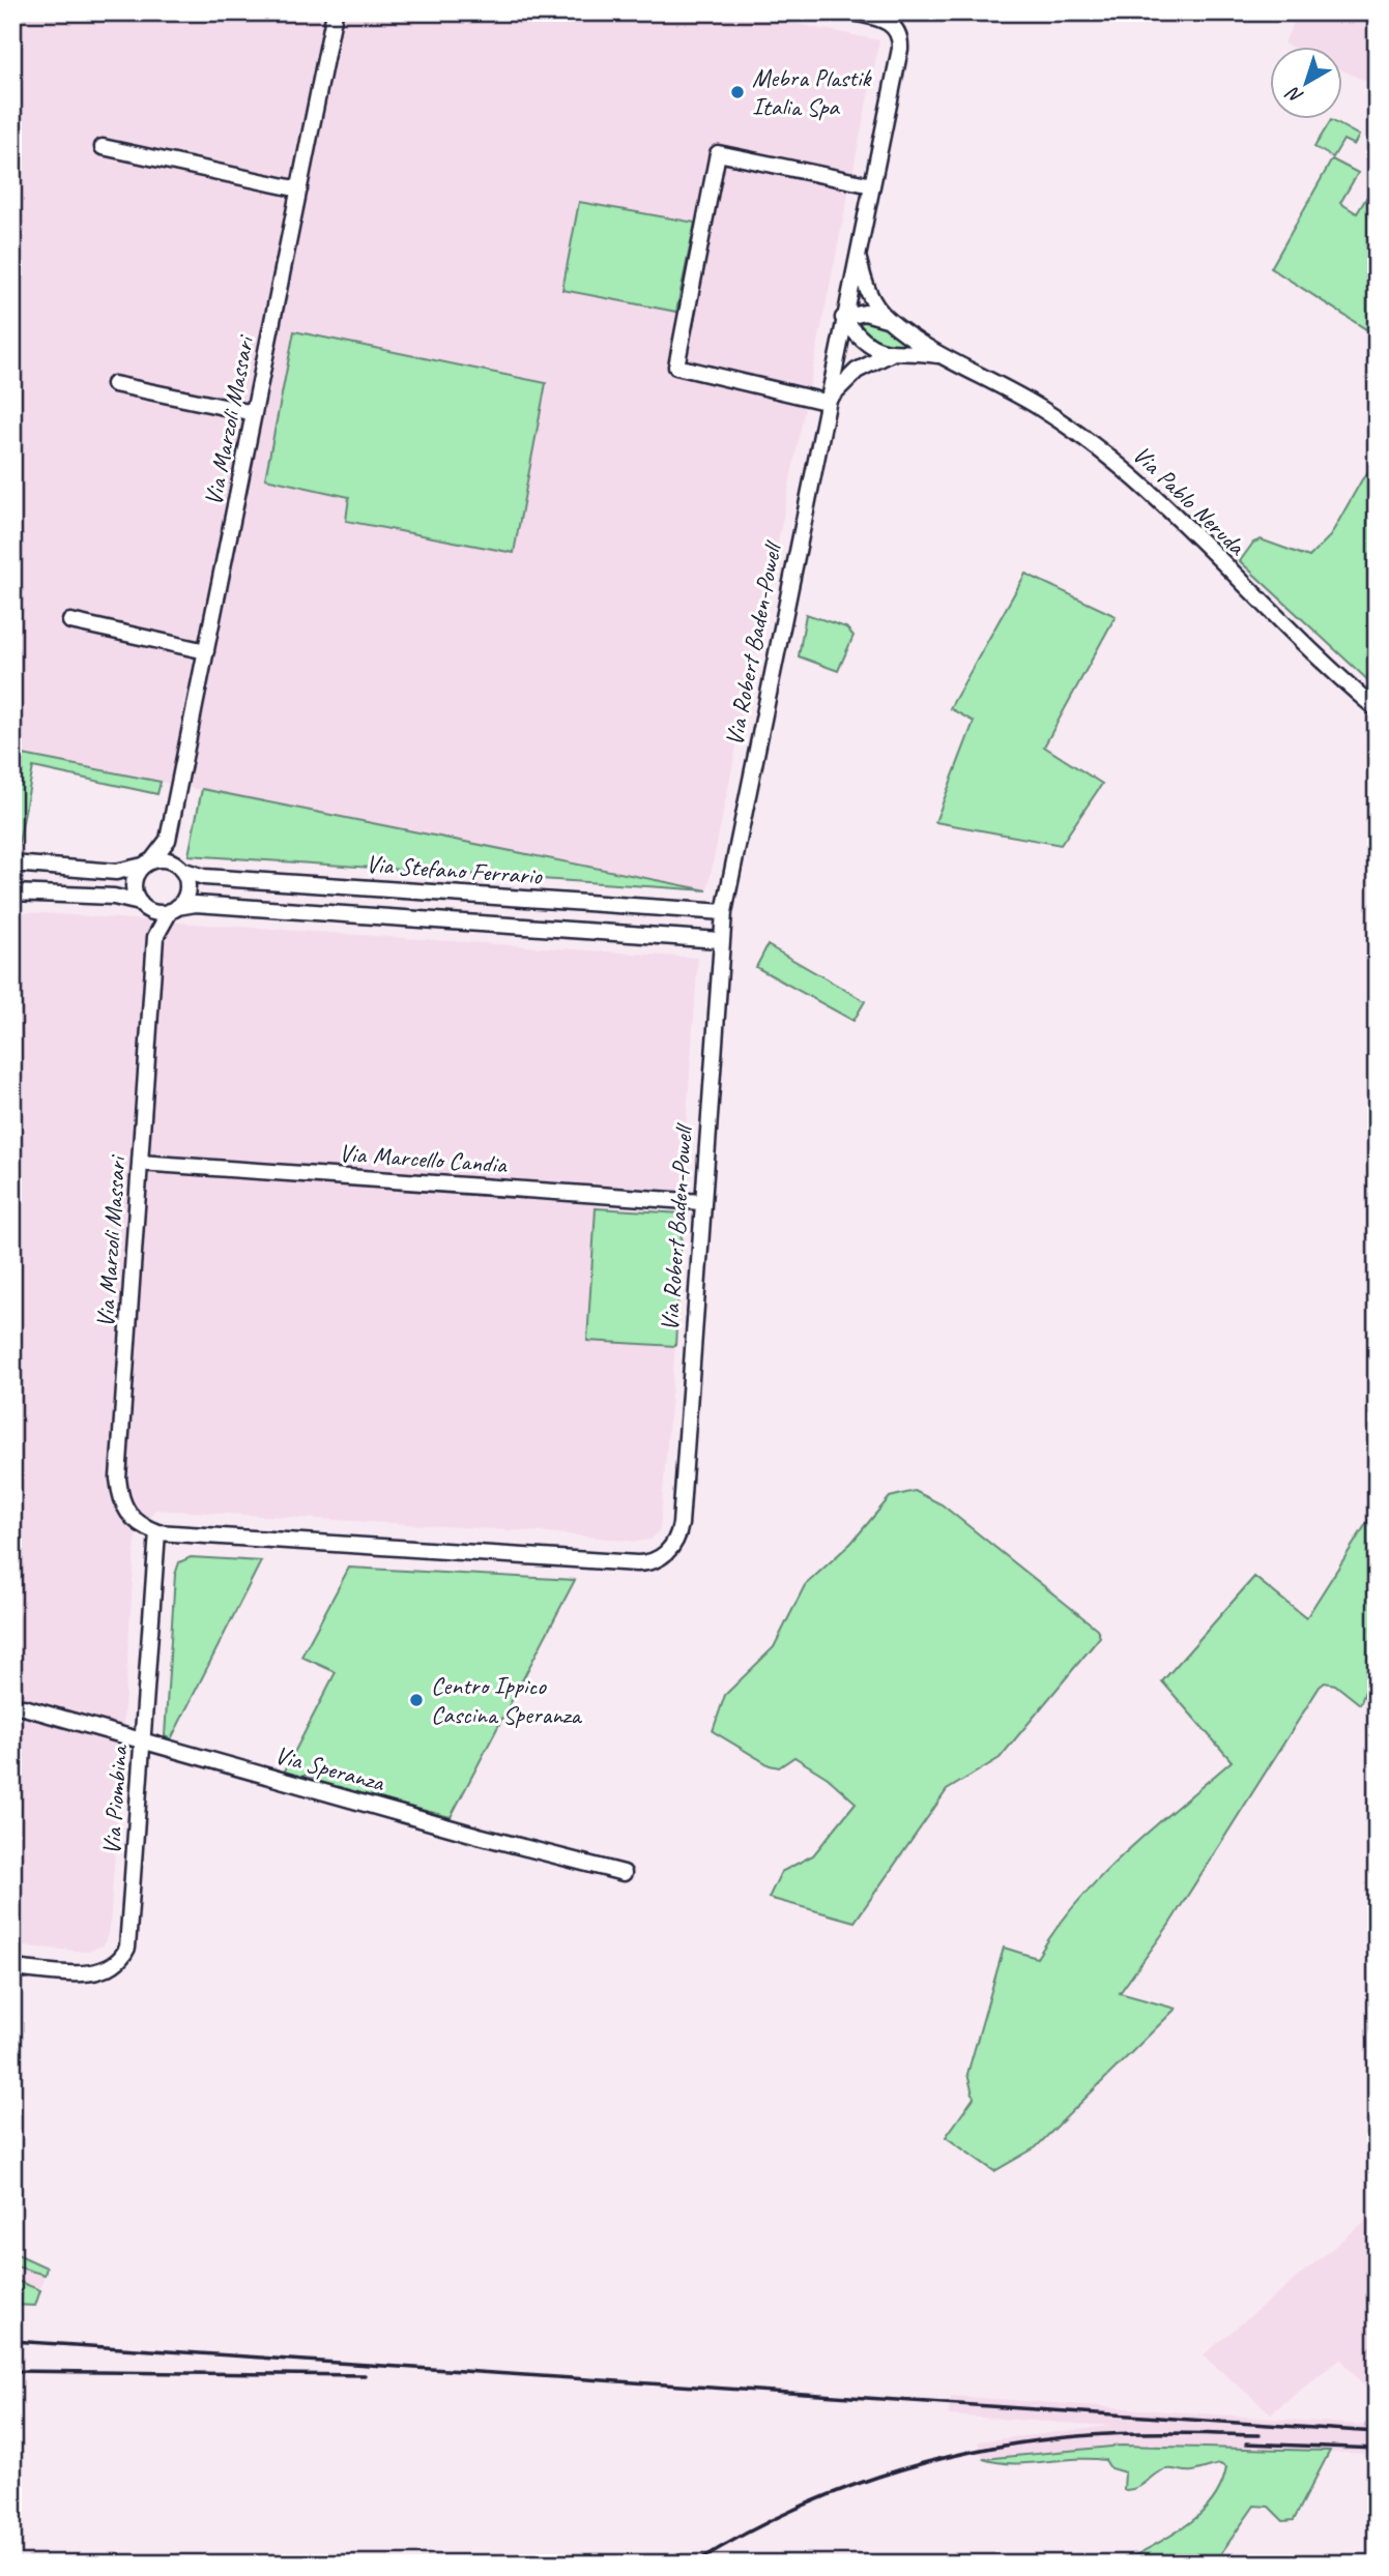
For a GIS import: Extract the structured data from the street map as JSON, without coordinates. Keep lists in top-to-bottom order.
{
  "streets": {
    "street": [
      "Via Marzoli Massari",
      "Via Pablo Neruda",
      "Via Robert Baden-Powell",
      "Via Stefano Ferrario",
      "Via Marcello Candia",
      "Via Speranza",
      "Via Piombina"
    ]
  },
  "crossings": [
    ["Via Marzoli Massari", "Via Robert Baden-Powell"],
    ["Via Marzoli Massari", "Via Stefano Ferrario"],
    ["Via Marzoli Massari", "Via Marcello Candia"],
    ["Via Marzoli Massari", "Via Piombina"],
    ["Via Robert Baden-Powell", "Via Stefano Ferrario"],
    ["Via Robert Baden-Powell", "Via Marcello Candia"],
    ["Via Robert Baden-Powell", "Via Piombina"],
    ["Via Speranza", "Via Piombina"]
  ],
  "places": ["Mebra Plastik Italia Spa", "Centro Ippico Cascina Speranza"],
  "north": "bottom left"
}
